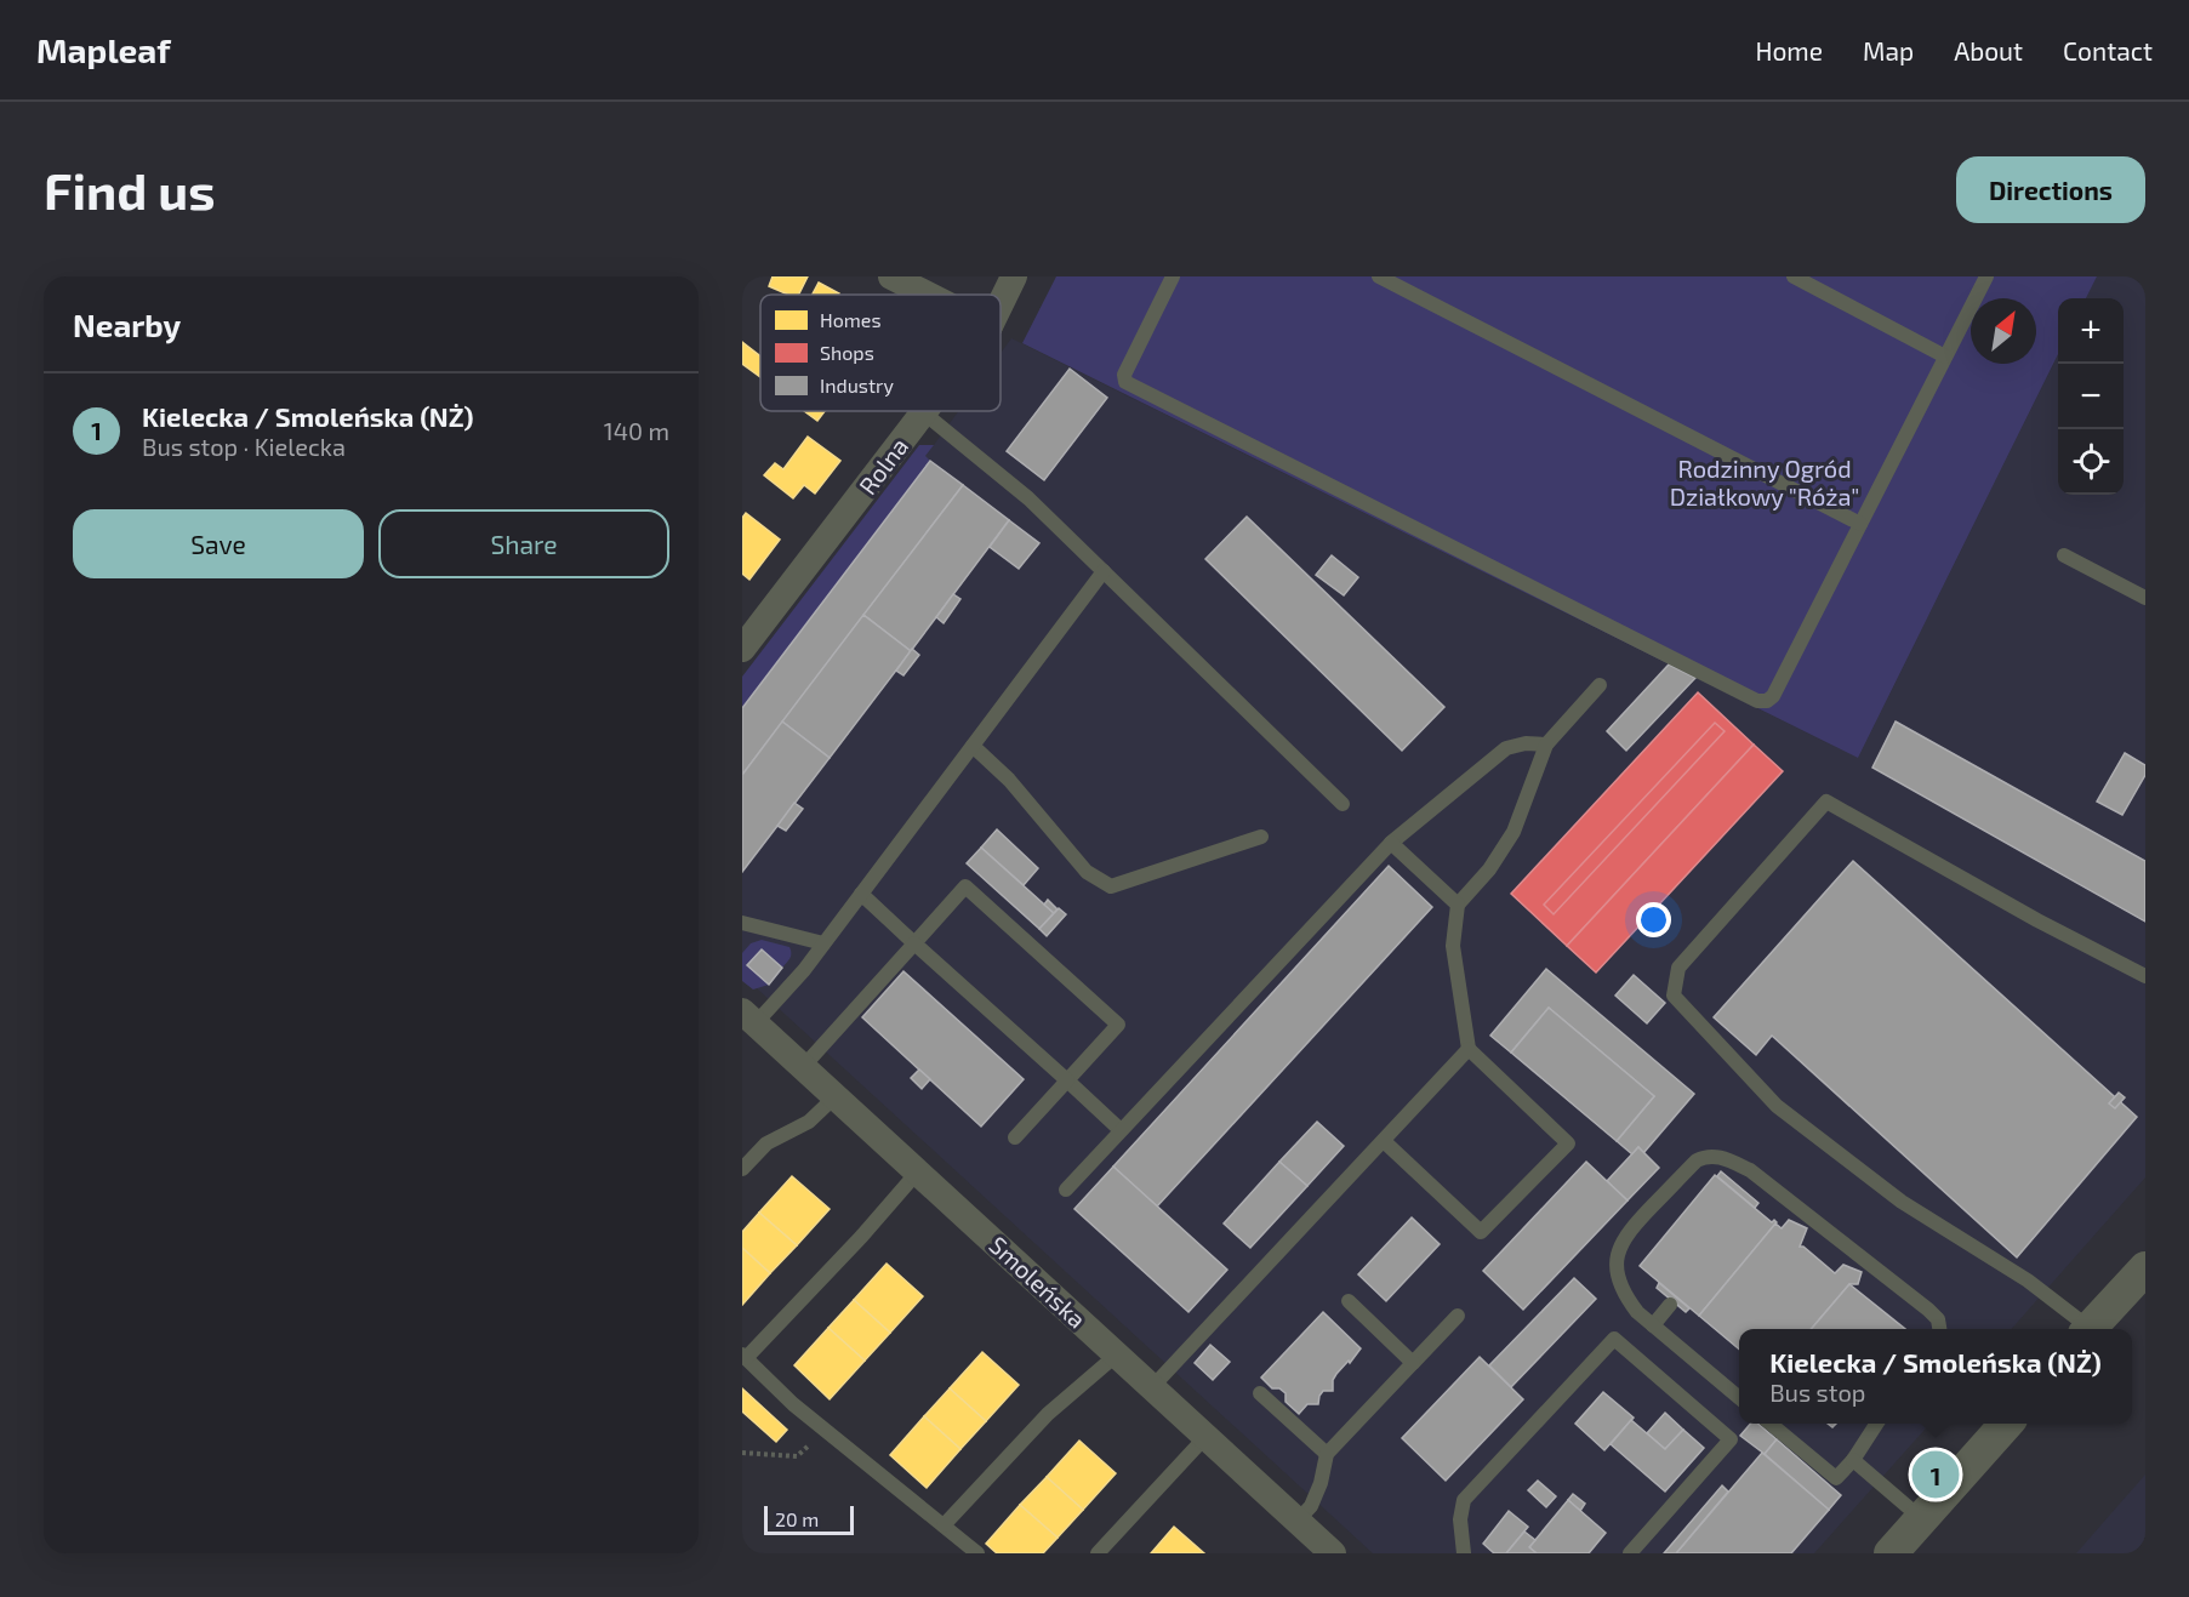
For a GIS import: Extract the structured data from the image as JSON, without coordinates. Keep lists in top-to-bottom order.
{
  "streets": {
    "street": ["Rolna", "Smoleńska"]
  },
  "parks": ["Rodzinny Ogród Działkowy \"Róża\""],
  "legend": ["Homes", "Shops", "Industry"],
  "scale_bar": "20 m",
  "north": "top right",
  "page": {
    "header": "Mapleaf",
    "nav": [
      "Home",
      "Map",
      "About",
      "Contact"
    ],
    "buttons": [
      "Directions",
      ["Save", "Share"]
    ],
    "title": "Find us",
    "heading": "Nearby",
    "map_buttons": ["+", "−"],
    "list": [
      {
        "mark": "1",
        "name": "Kielecka / Smoleńska (NŻ)",
        "note": "Bus stop · Kielecka",
        "value": "140 m"
      }
    ],
    "popup": ["Kielecka / Smoleńska (NŻ)", "Bus stop"],
    "pins": "1",
    "scale": "20 m"
  }
}
